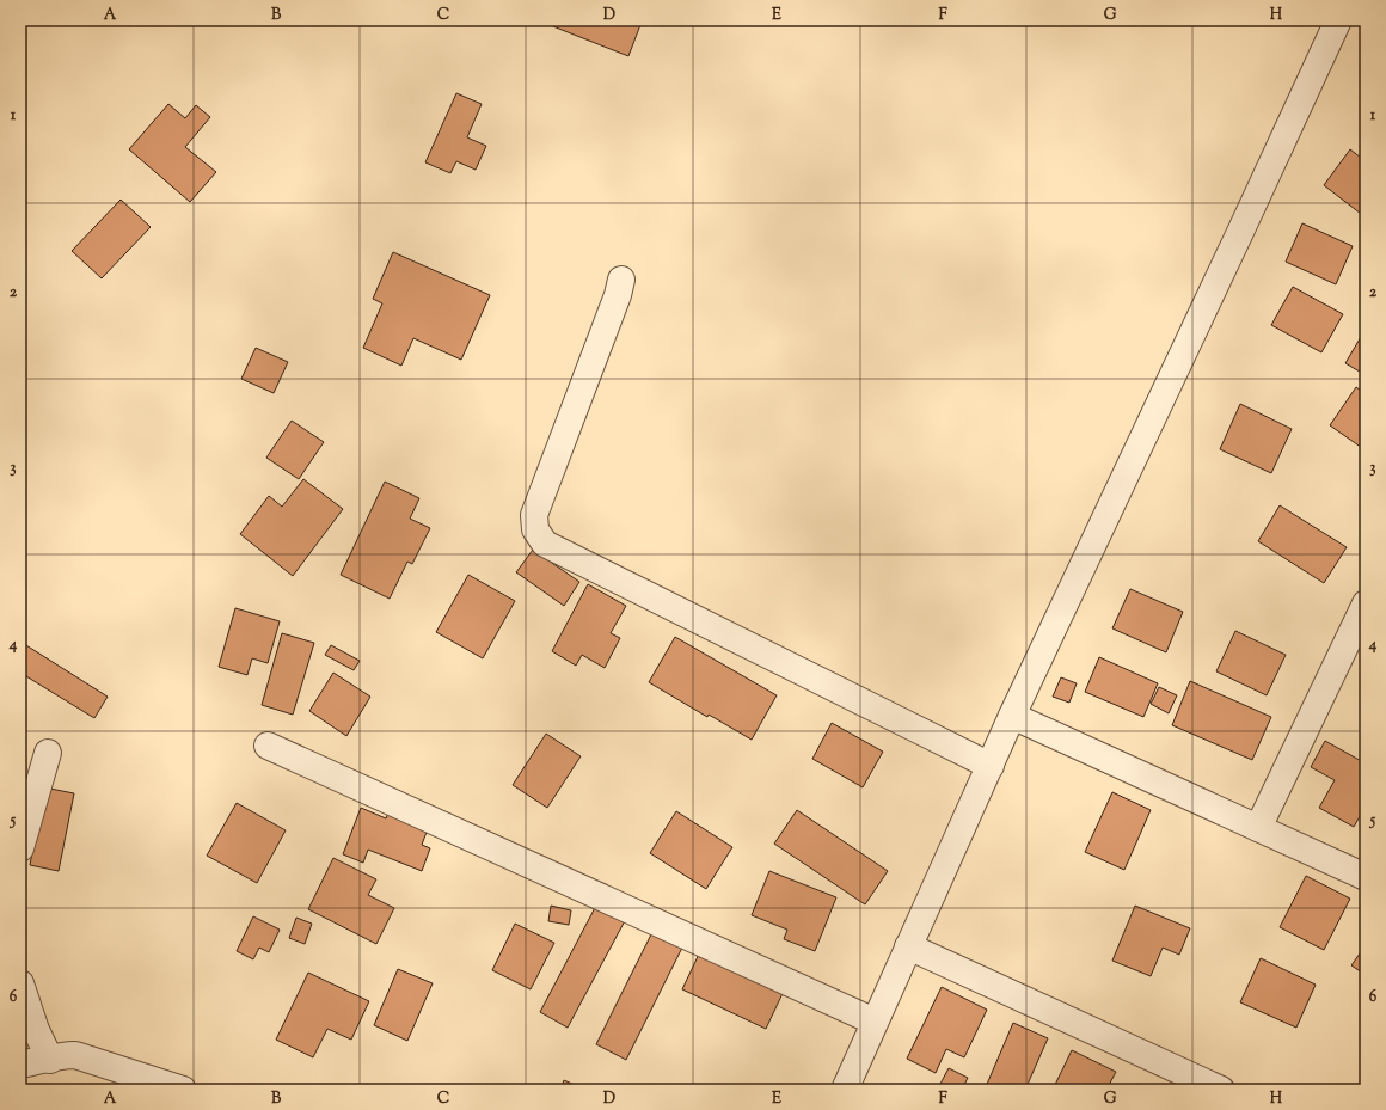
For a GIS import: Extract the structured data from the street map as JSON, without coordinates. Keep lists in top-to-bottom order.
{
  "grid": {
    "columns": [
      "A",
      "B",
      "C",
      "D",
      "E",
      "F",
      "G",
      "H"
    ],
    "rows": [
      "1",
      "2",
      "3",
      "4",
      "5",
      "6"
    ]
  }
}
